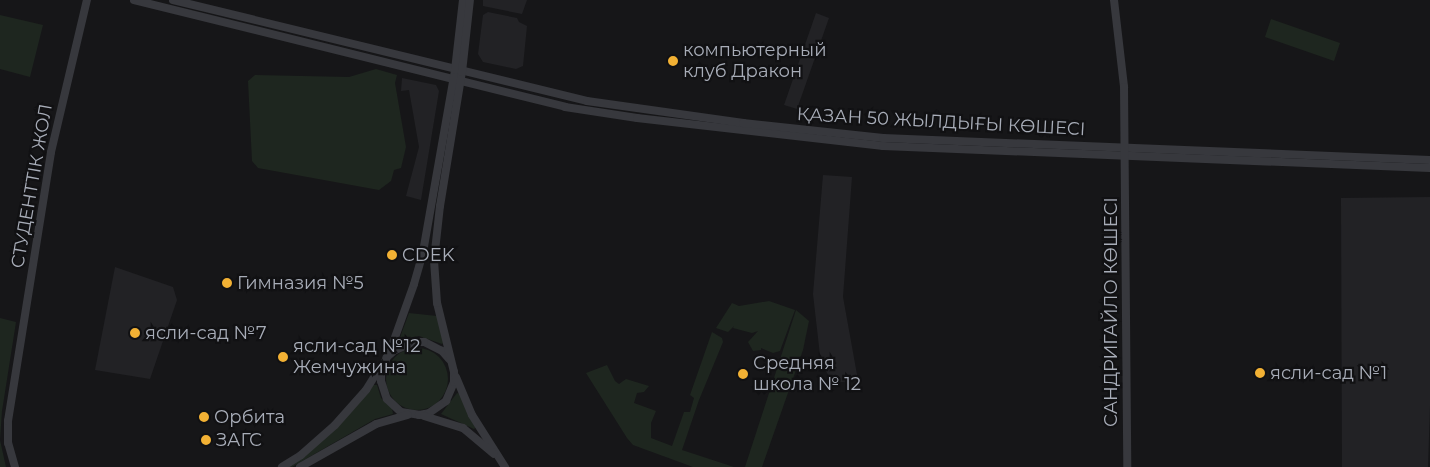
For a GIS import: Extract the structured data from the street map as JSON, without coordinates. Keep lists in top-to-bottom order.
{
  "streets": {
    "street": ["ҚАЗАН 50 ЖЫЛДЫҒЫ КӨШЕСІ", "СТУДЕНТТІК ЖОЛ", "САНДРИГАЙЛО КӨШЕСІ"]
  },
  "crossings": [
    ["ҚАЗАН 50 ЖЫЛДЫҒЫ КӨШЕСІ", "САНДРИГАЙЛО КӨШЕСІ"]
  ],
  "places": [
    "компьютерный клуб Дракон",
    "CDEK",
    "Гимназия №5",
    "ясли-сад №7",
    "ясли-сад №12 Жемчужина",
    "ясли-сад №1",
    "Средняя школа № 12",
    "Орбита",
    "ЗАГС"
  ]
}
